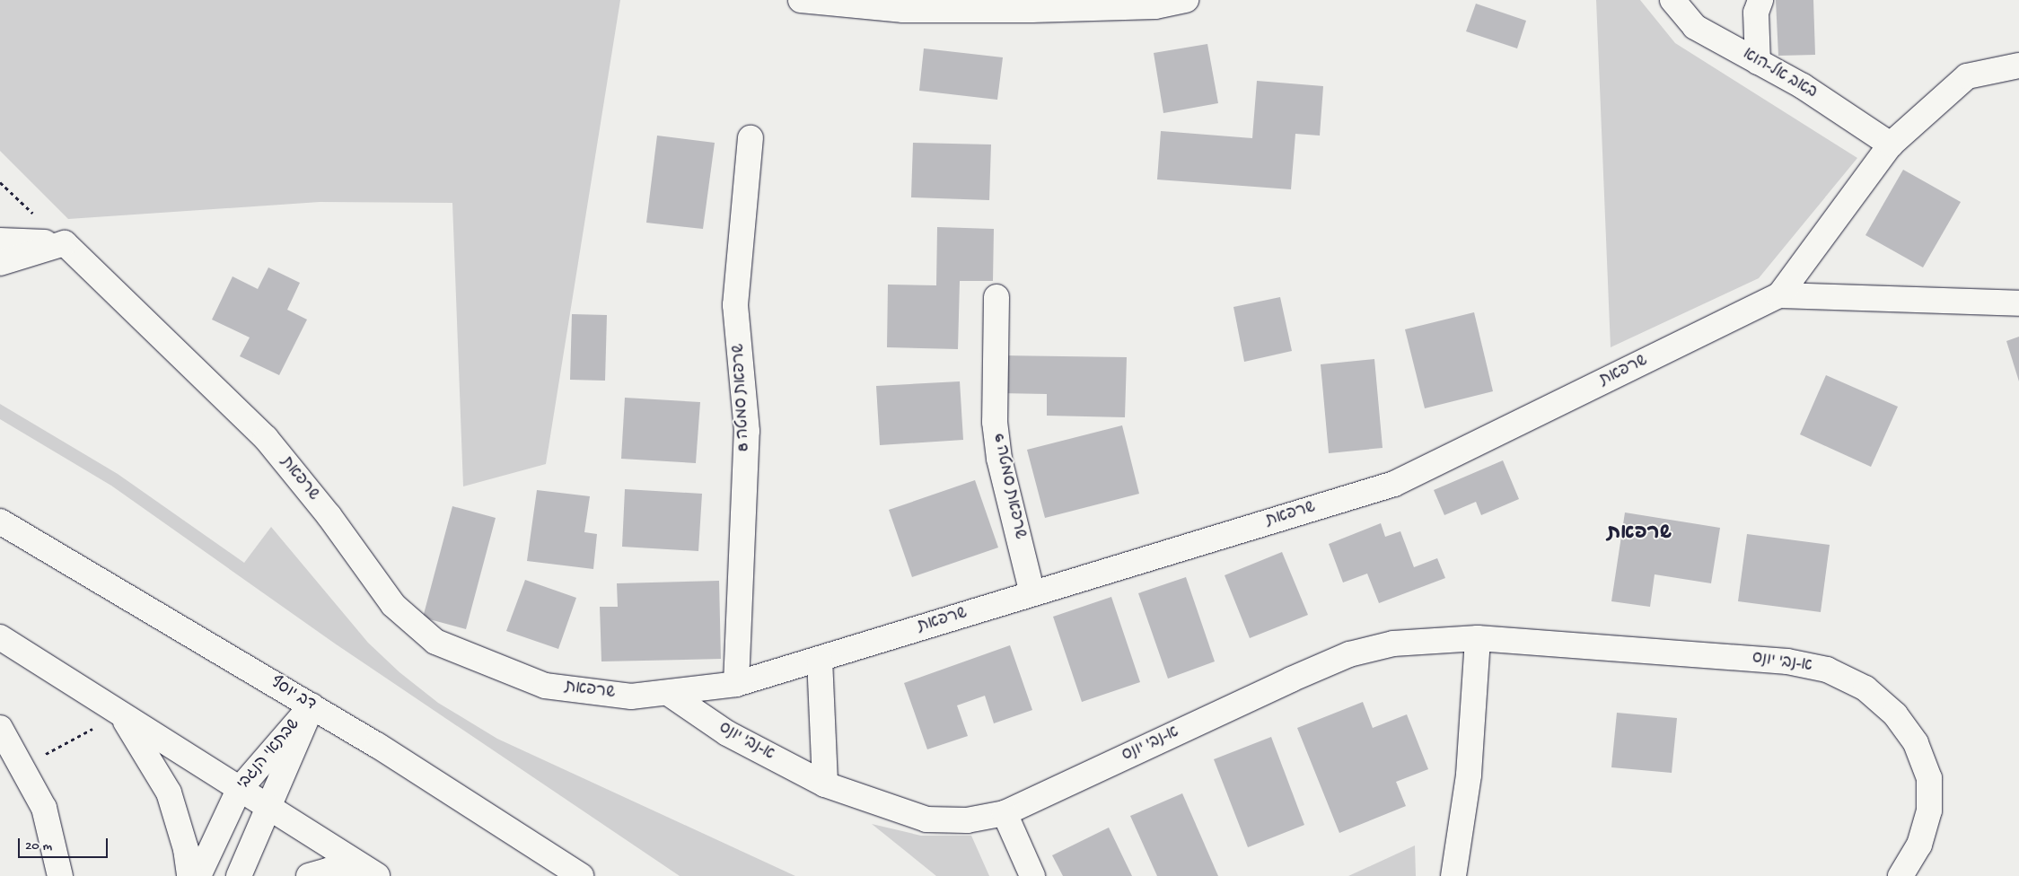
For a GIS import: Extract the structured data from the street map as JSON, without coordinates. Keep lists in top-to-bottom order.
{
  "streets": {
    "street": [
      "באב אל-הוא",
      "שרפאת",
      "שרפאת סמטה 8",
      "שרפאת סמטה 6",
      "א-נבי יונס",
      "דב יוסף",
      "שבתאי הנגבי"
    ]
  },
  "crossings": [
    ["שרפאת", "שרפאת סמטה 8"],
    ["שרפאת", "שרפאת סמטה 6"],
    ["שרפאת", "א-נבי יונס"],
    ["דב יוסף", "שבתאי הנגבי"]
  ],
  "districts": ["שרפאת"],
  "scale_bar": "20 m"
}
